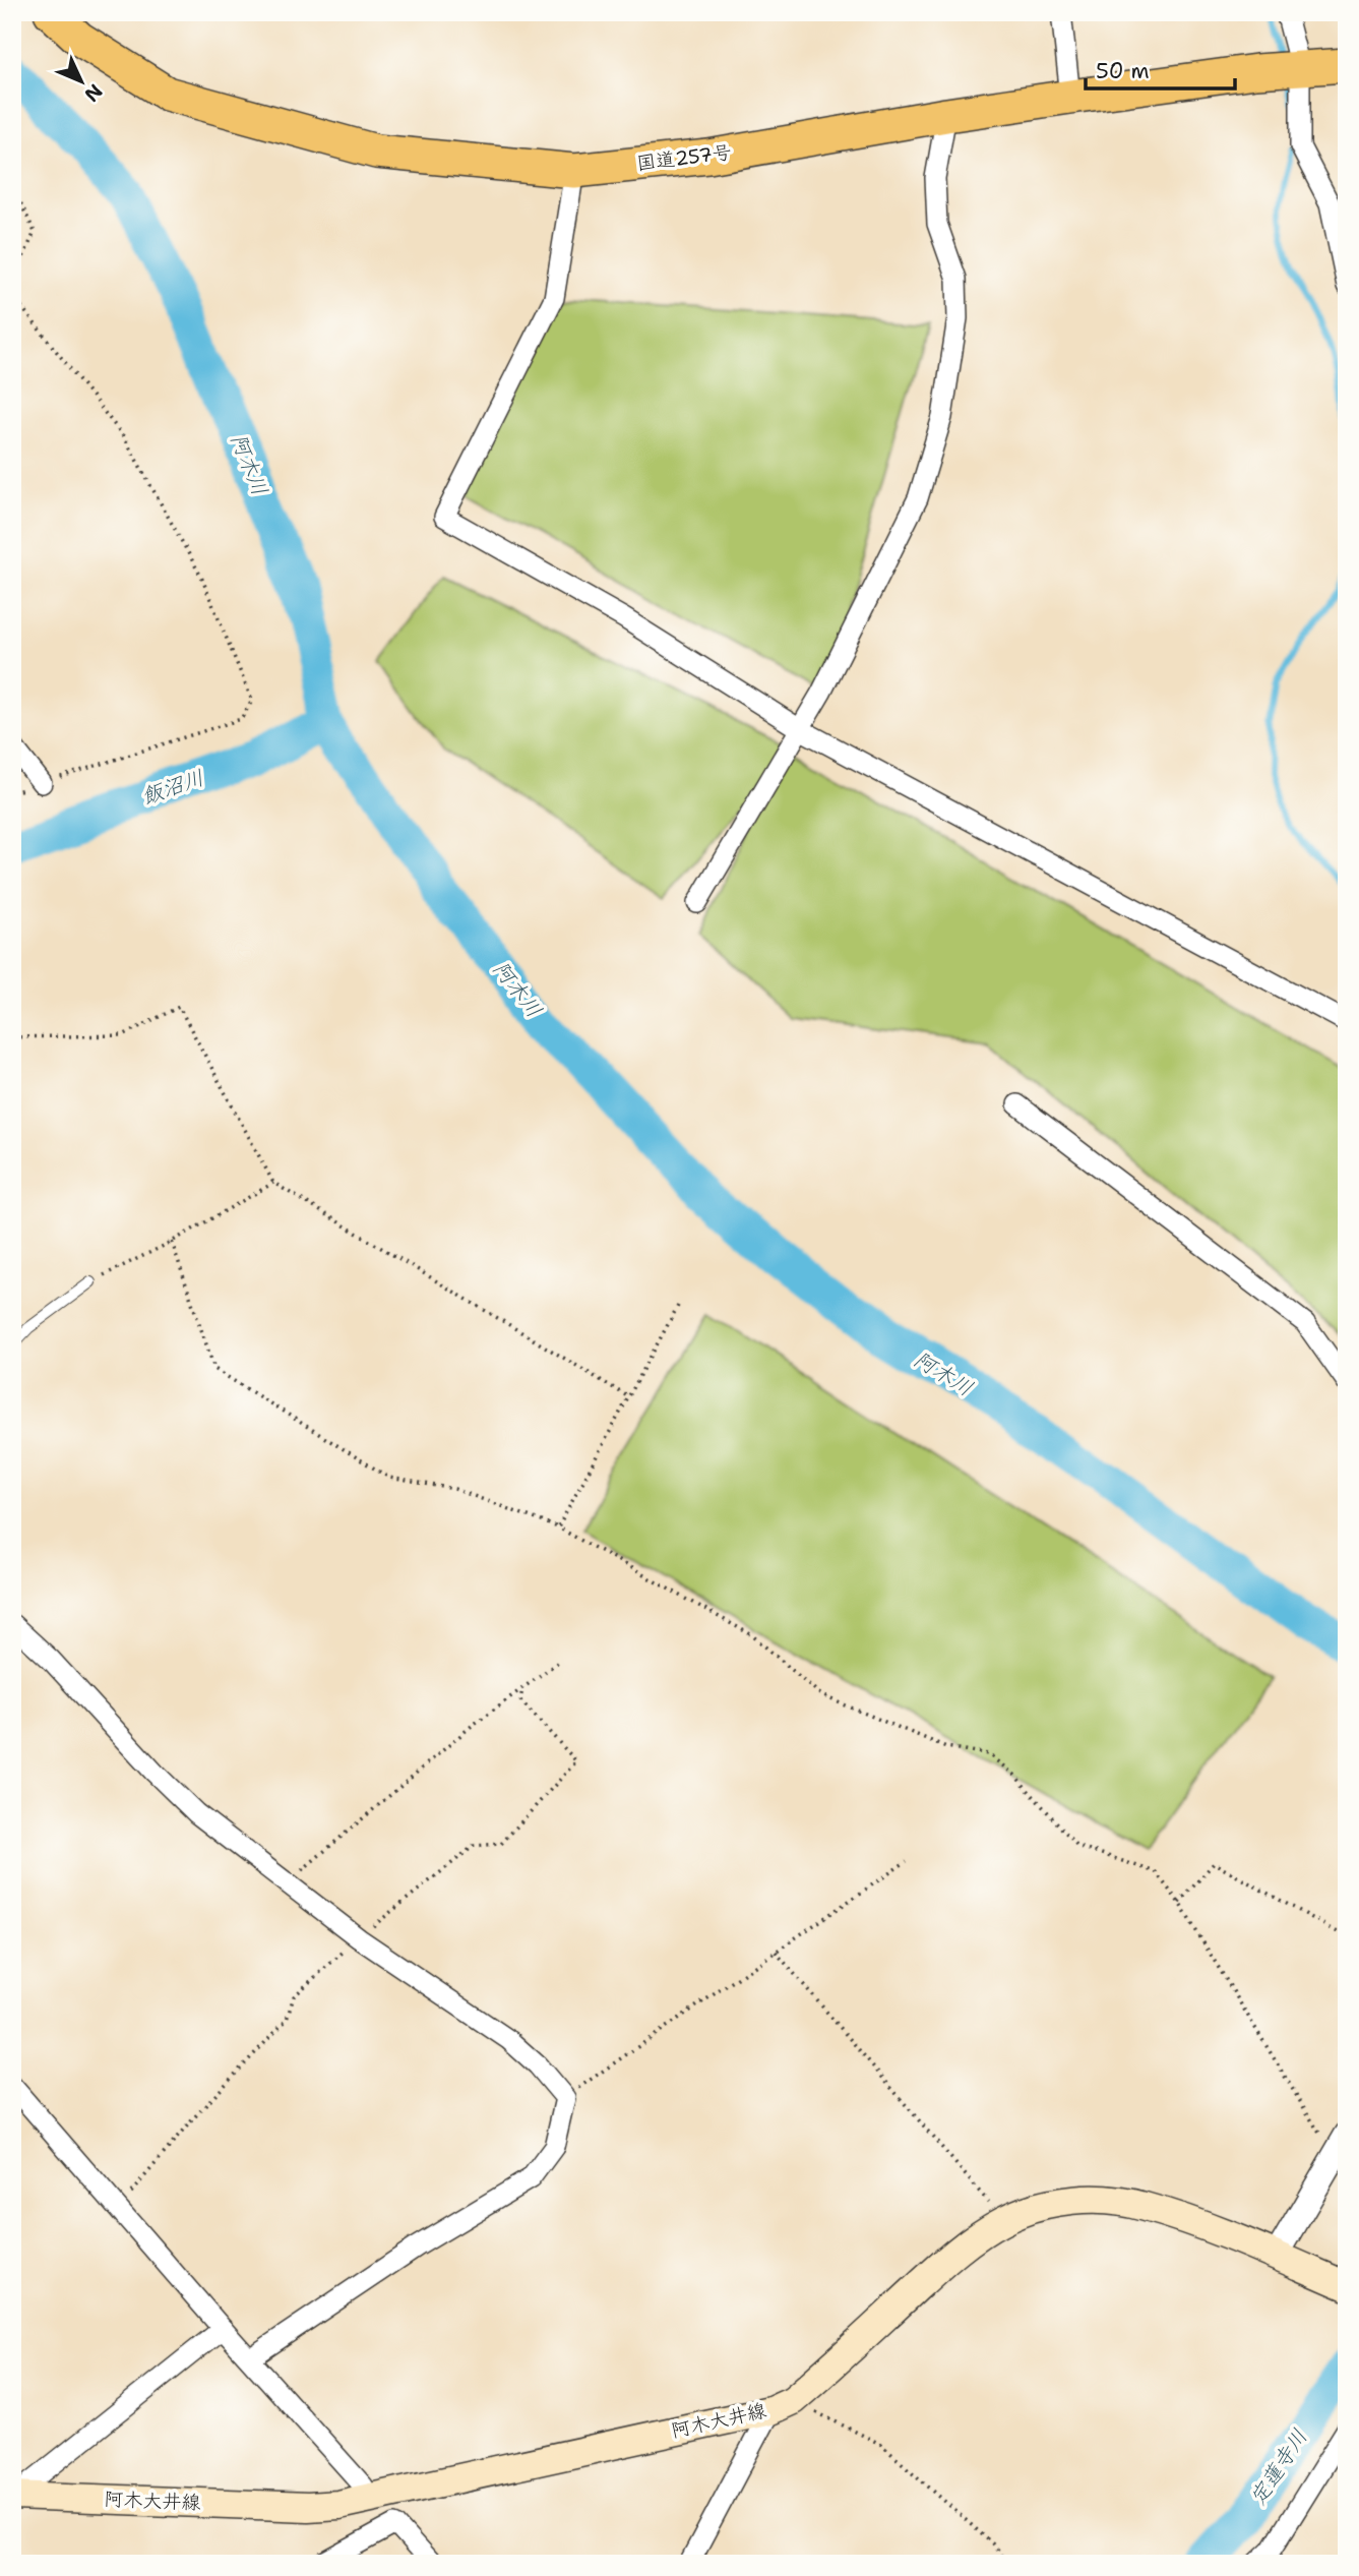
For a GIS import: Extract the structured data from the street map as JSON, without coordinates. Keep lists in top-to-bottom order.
{
  "streets": {
    "highway": ["国道257号"],
    "main road": ["阿木大井線"]
  },
  "water": ["阿木川", "飯沼川", "定蓮寺川"],
  "scale_bar": "50 m",
  "north": "bottom right"
}
